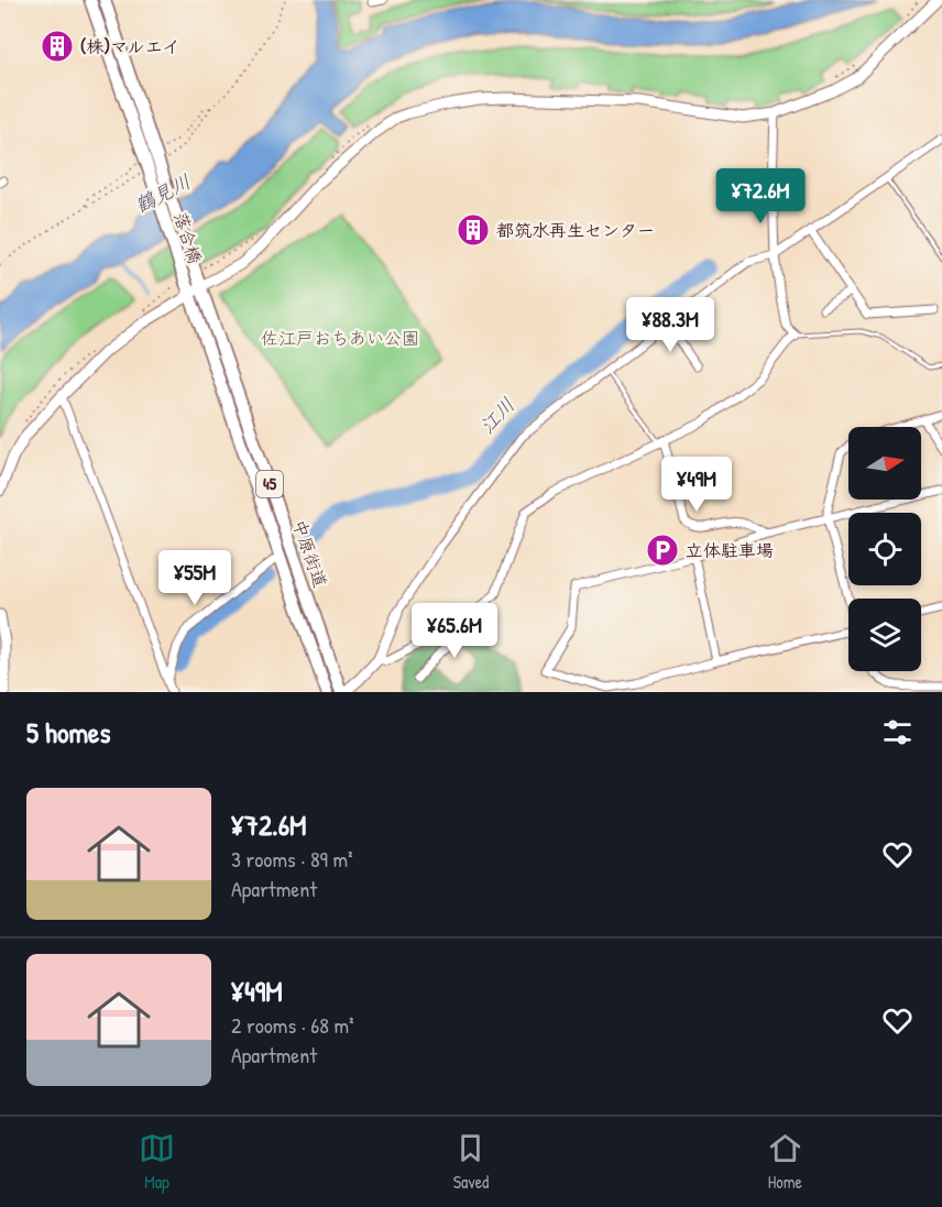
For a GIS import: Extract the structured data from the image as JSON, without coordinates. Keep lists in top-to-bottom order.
{
  "streets": {
    "main road": ["落合橋", "45", "中原街道"]
  },
  "crossings": [
    ["落合橋", "45"],
    ["落合橋", "中原街道"]
  ],
  "water": ["鶴見川", "江川"],
  "parks": ["佐江戸おちあい公園"],
  "places": {
    "building": ["(株)マルエイ", "都筑水再生センター"],
    "parking": ["立体駐車場"]
  },
  "north": "right",
  "page": {
    "price": [
      "¥72.6M",
      "¥88.3M",
      "¥49M",
      "¥55M",
      "¥65.6M"
    ],
    "heading": "5 homes",
    "list": [
      {
        "name": "¥72.6M",
        "note": "3 rooms · 89 m² · Apartment"
      },
      {
        "name": "¥49M",
        "note": "2 rooms · 68 m² · Apartment"
      }
    ],
    "tabs": ["Map", "Saved", "Home"]
  }
}
